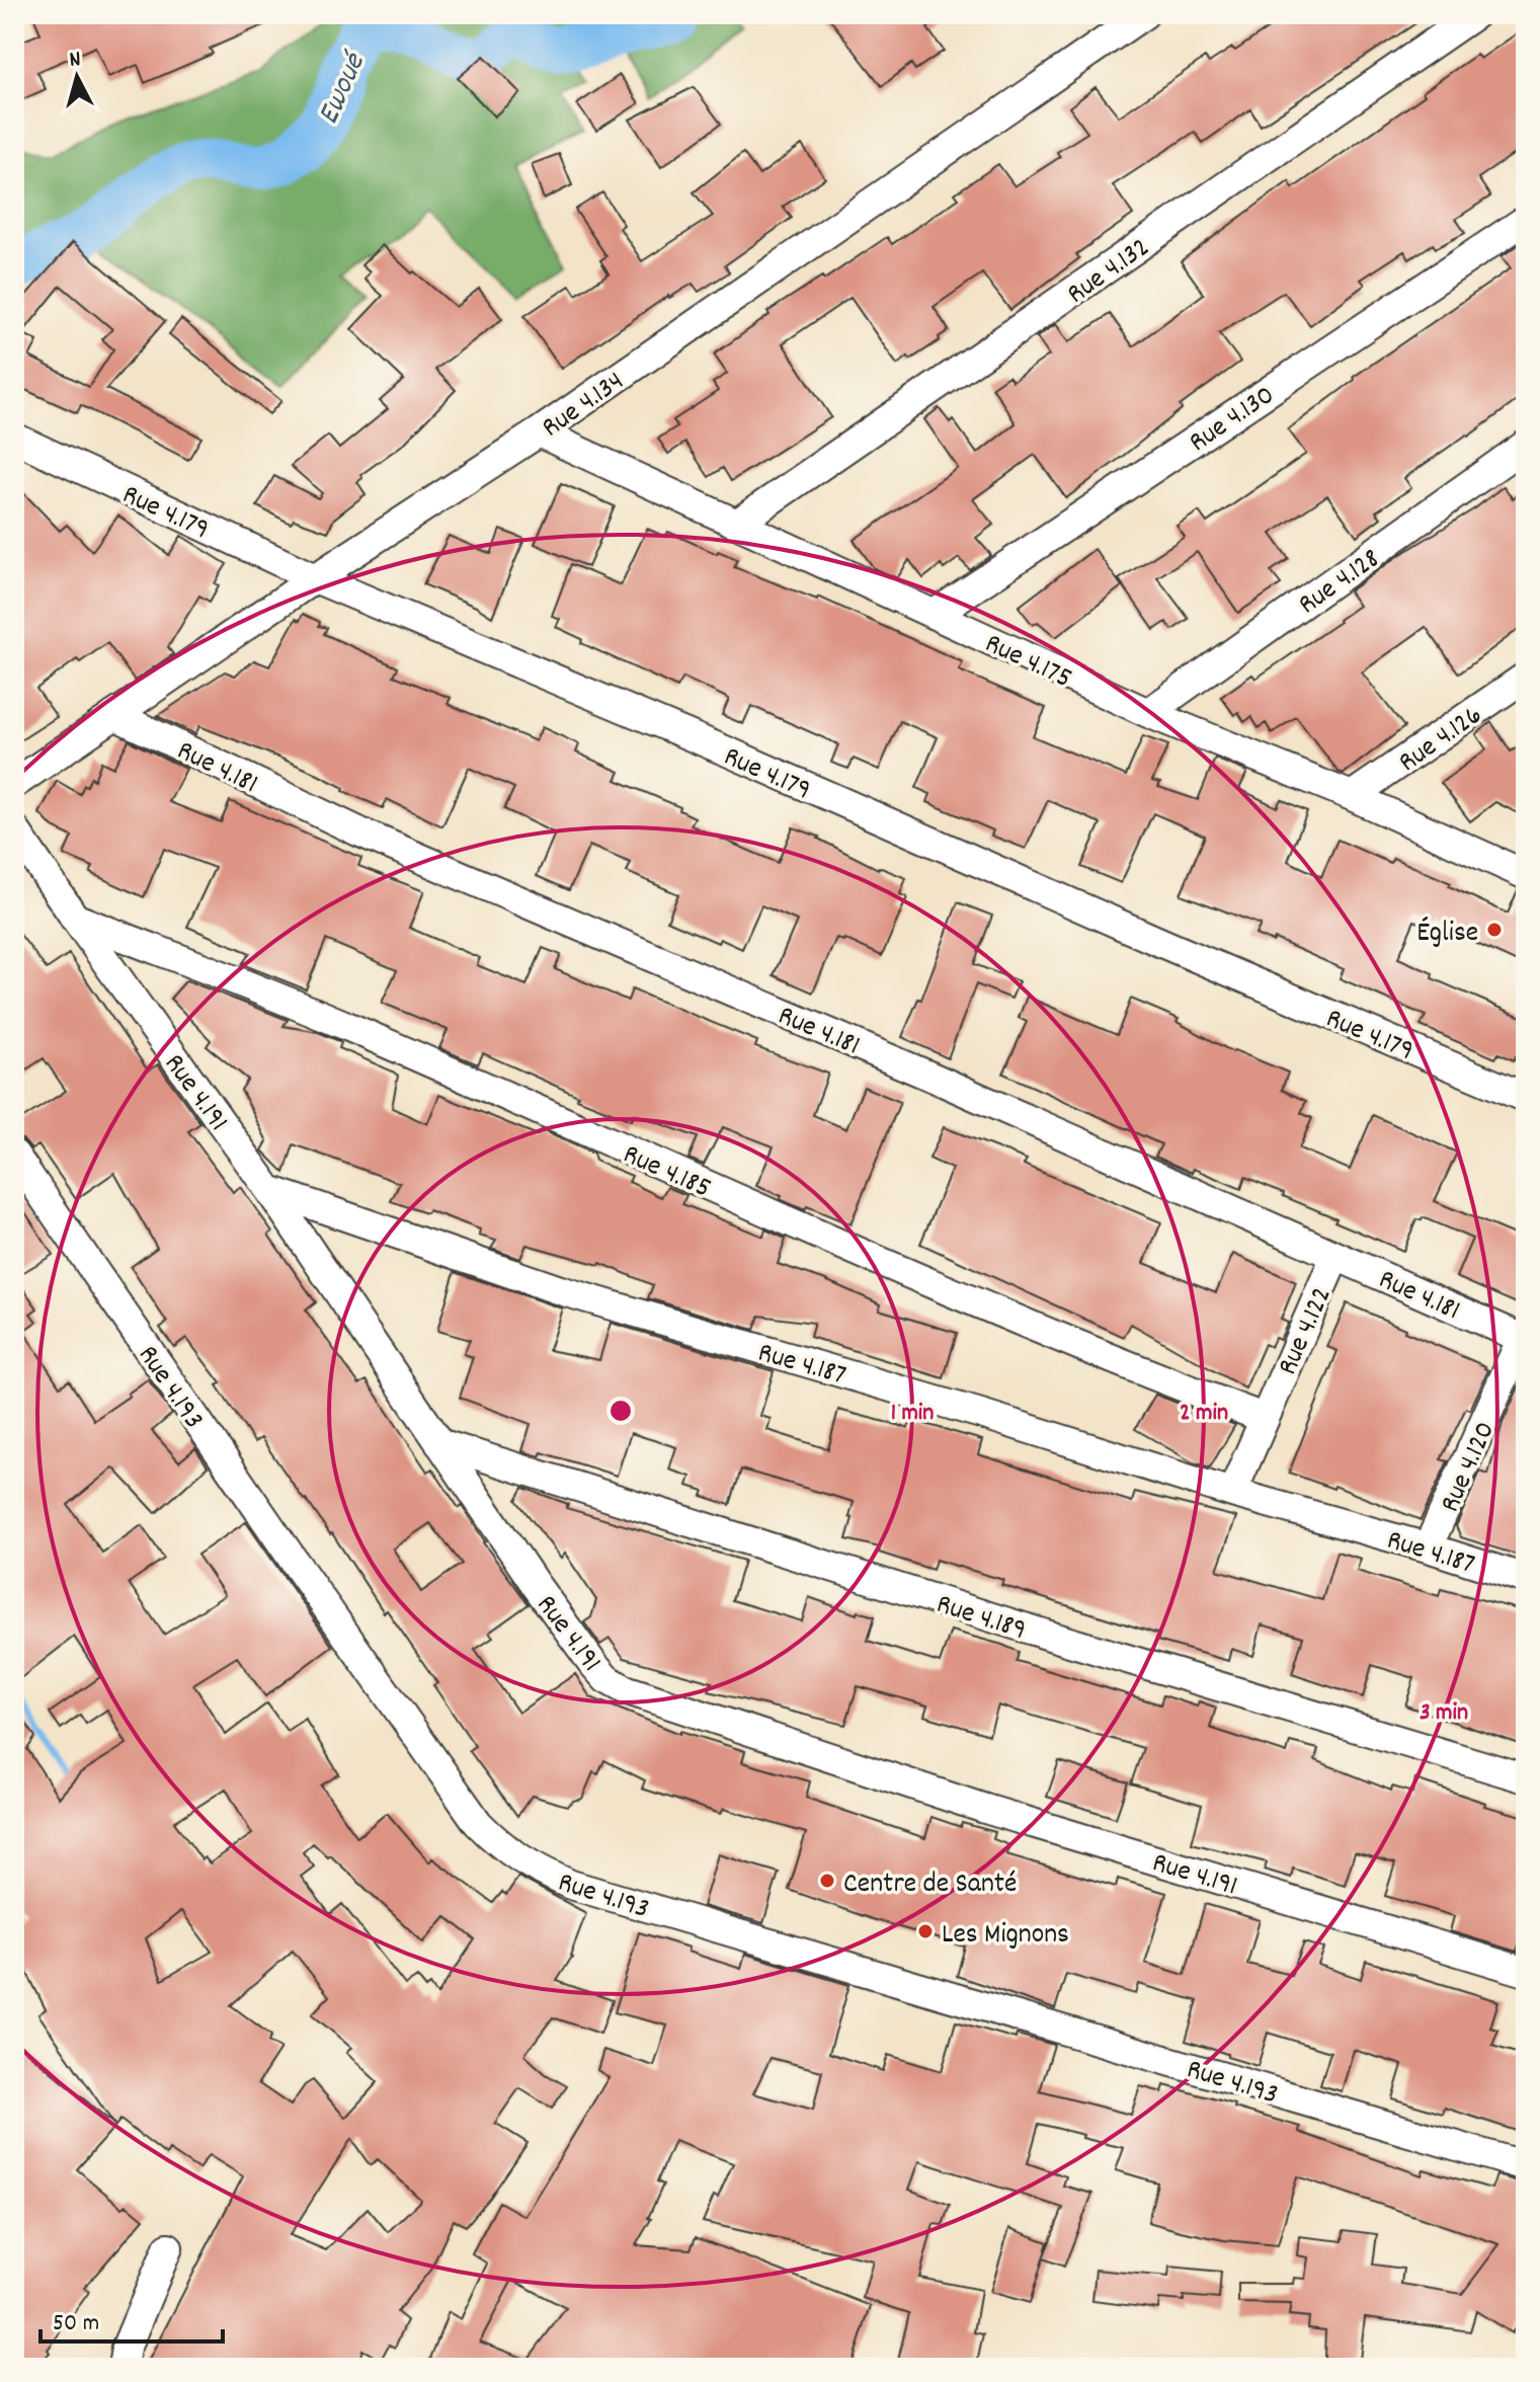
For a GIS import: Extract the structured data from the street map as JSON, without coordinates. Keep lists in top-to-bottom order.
{
  "streets": {
    "street": [
      "Rue 4.132",
      "Rue 4.134",
      "Rue 4.130",
      "Rue 4.179",
      "Rue 4.128",
      "Rue 4.175",
      "Rue 4.126",
      "Rue 4.181",
      "Rue 4.191",
      "Rue 4.185",
      "Rue 4.122",
      "Rue 4.187",
      "Rue 4.193",
      "Rue 4.120",
      "Rue 4.189"
    ]
  },
  "crossings": [
    ["Rue 4.132", "Rue 4.175"],
    ["Rue 4.134", "Rue 4.179"],
    ["Rue 4.134", "Rue 4.175"],
    ["Rue 4.134", "Rue 4.181"],
    ["Rue 4.130", "Rue 4.175"],
    ["Rue 4.128", "Rue 4.175"],
    ["Rue 4.175", "Rue 4.126"],
    ["Rue 4.181", "Rue 4.122"],
    ["Rue 4.181", "Rue 4.120"],
    ["Rue 4.191", "Rue 4.185"],
    ["Rue 4.191", "Rue 4.187"],
    ["Rue 4.191", "Rue 4.189"],
    ["Rue 4.185", "Rue 4.122"],
    ["Rue 4.122", "Rue 4.187"],
    ["Rue 4.187", "Rue 4.120"]
  ],
  "water": ["Ewoué"],
  "places": ["Église", "Centre de Santé", "Les Mignons"],
  "scale_bar": "50 m",
  "north": "top",
  "rings": ["1 min", "2 min", "3 min"]
}
